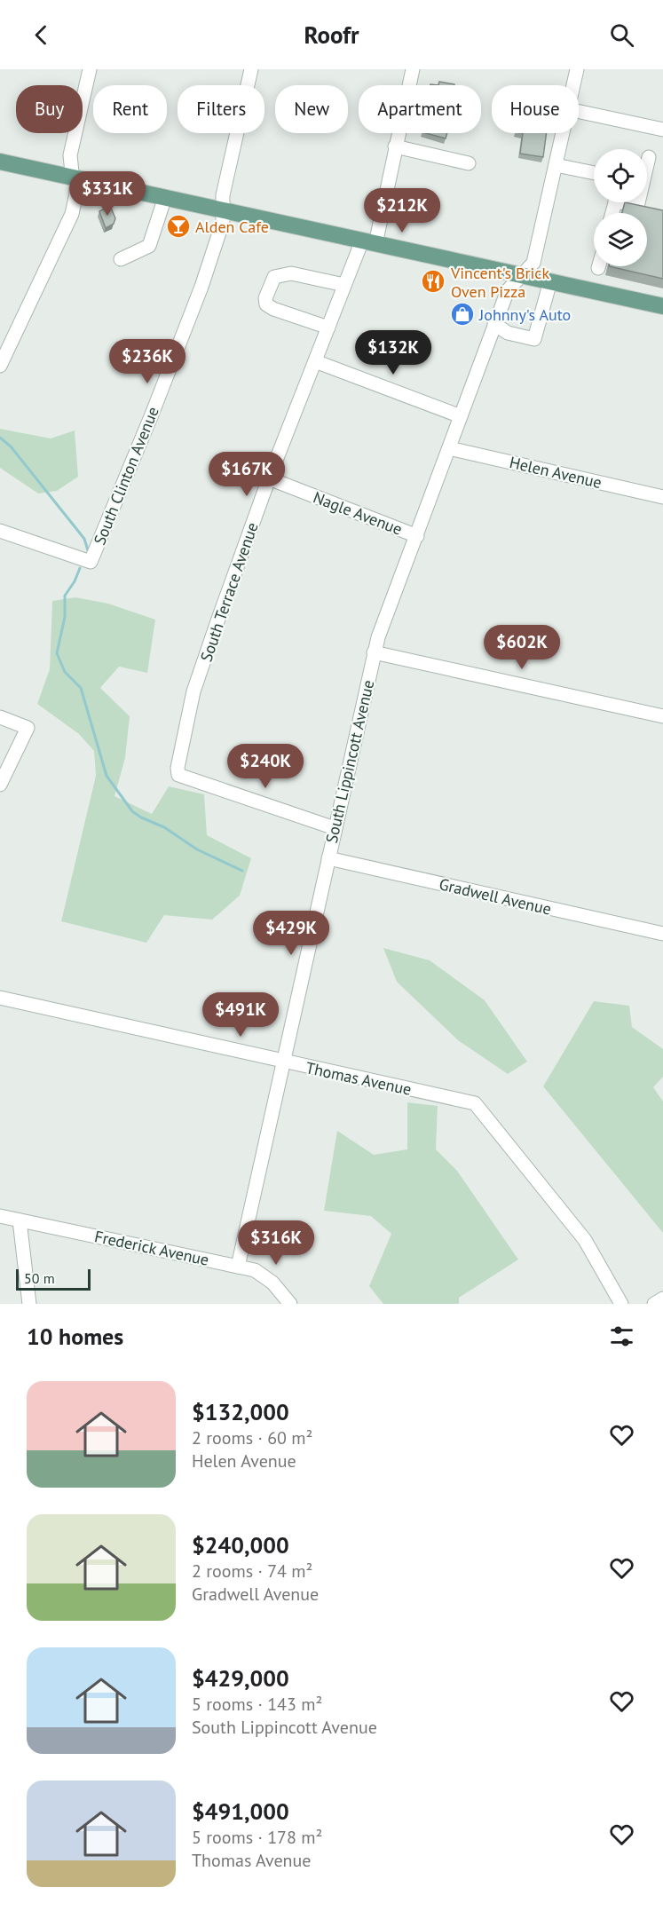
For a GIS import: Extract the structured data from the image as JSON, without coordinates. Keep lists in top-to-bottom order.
{
  "streets": {
    "street": [
      "Helen Avenue",
      "South Clinton Avenue",
      "Nagle Avenue",
      "South Terrace Avenue",
      "South Lippincott Avenue",
      "Gradwell Avenue",
      "Thomas Avenue",
      "Frederick Avenue"
    ]
  },
  "crossings": [
    ["Helen Avenue", "South Lippincott Avenue"],
    ["Nagle Avenue", "South Terrace Avenue"],
    ["Nagle Avenue", "South Lippincott Avenue"],
    ["South Terrace Avenue", "South Lippincott Avenue"],
    ["South Lippincott Avenue", "Gradwell Avenue"],
    ["South Lippincott Avenue", "Thomas Avenue"],
    ["South Lippincott Avenue", "Frederick Avenue"]
  ],
  "places": {
    "bar": ["Alden Cafe"],
    "restaurant": ["Vincent's Brick Oven Pizza"],
    "shop": ["Johnny's Auto"]
  },
  "scale_bar": "50 m",
  "page": {
    "header": "Roofr",
    "chip": [
      "Buy",
      "Rent",
      "Filters",
      "New",
      "Apartment",
      "House"
    ],
    "price": [
      "$331K",
      "$212K",
      "$132K",
      "$236K",
      "$167K",
      "$602K",
      "$240K",
      "$429K",
      "$491K",
      "$316K"
    ],
    "scale": "50 m",
    "heading": "10 homes",
    "list": [
      {
        "name": "$132,000",
        "note": "2 rooms · 60 m² · Helen Avenue"
      },
      {
        "name": "$240,000",
        "note": "2 rooms · 74 m² · Gradwell Avenue"
      },
      {
        "name": "$429,000",
        "note": "5 rooms · 143 m² · South Lippincott Avenue"
      },
      {
        "name": "$491,000",
        "note": "5 rooms · 178 m² · Thomas Avenue"
      }
    ]
  }
}
